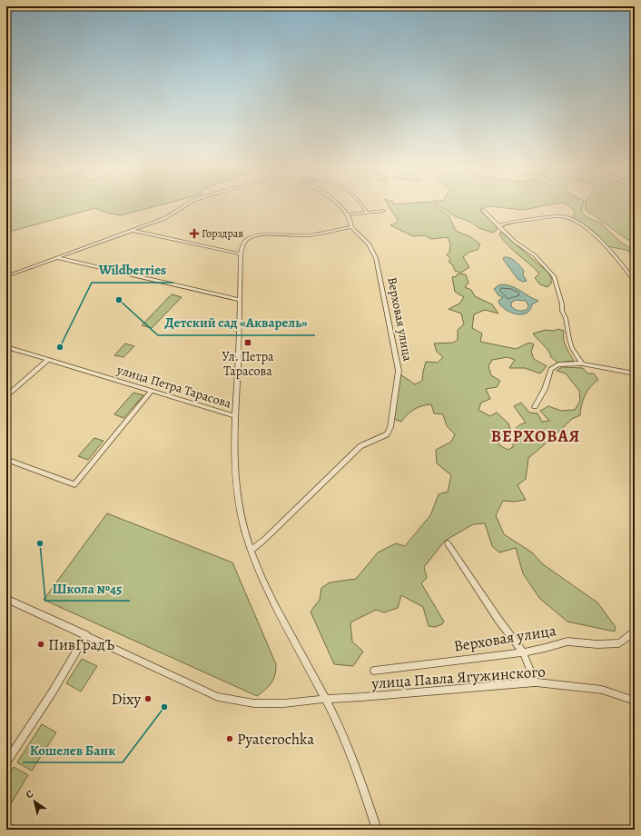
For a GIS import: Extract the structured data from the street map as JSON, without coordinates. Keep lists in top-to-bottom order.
{
  "streets": {
    "street": ["Верховая улица", "улица Петра Тарасова", "улица Павла Ягужинского"]
  },
  "crossings": [
    ["Верховая улица", "улица Петра Тарасова"],
    ["улица Петра Тарасова", "улица Павла Ягужинского"]
  ],
  "districts": ["ВЕРХОВАЯ"],
  "places": {
    "health": ["Горздрав"],
    "other": [
      "Детский сад «Акварель»",
      "Wildberries",
      "Школа №45",
      "ПивГрадЪ",
      "Dixy",
      "Кошелев Банк",
      "Pyaterochka"
    ],
    "transit": ["Ул. Петра Тарасова"]
  },
  "north": "top left"
}
